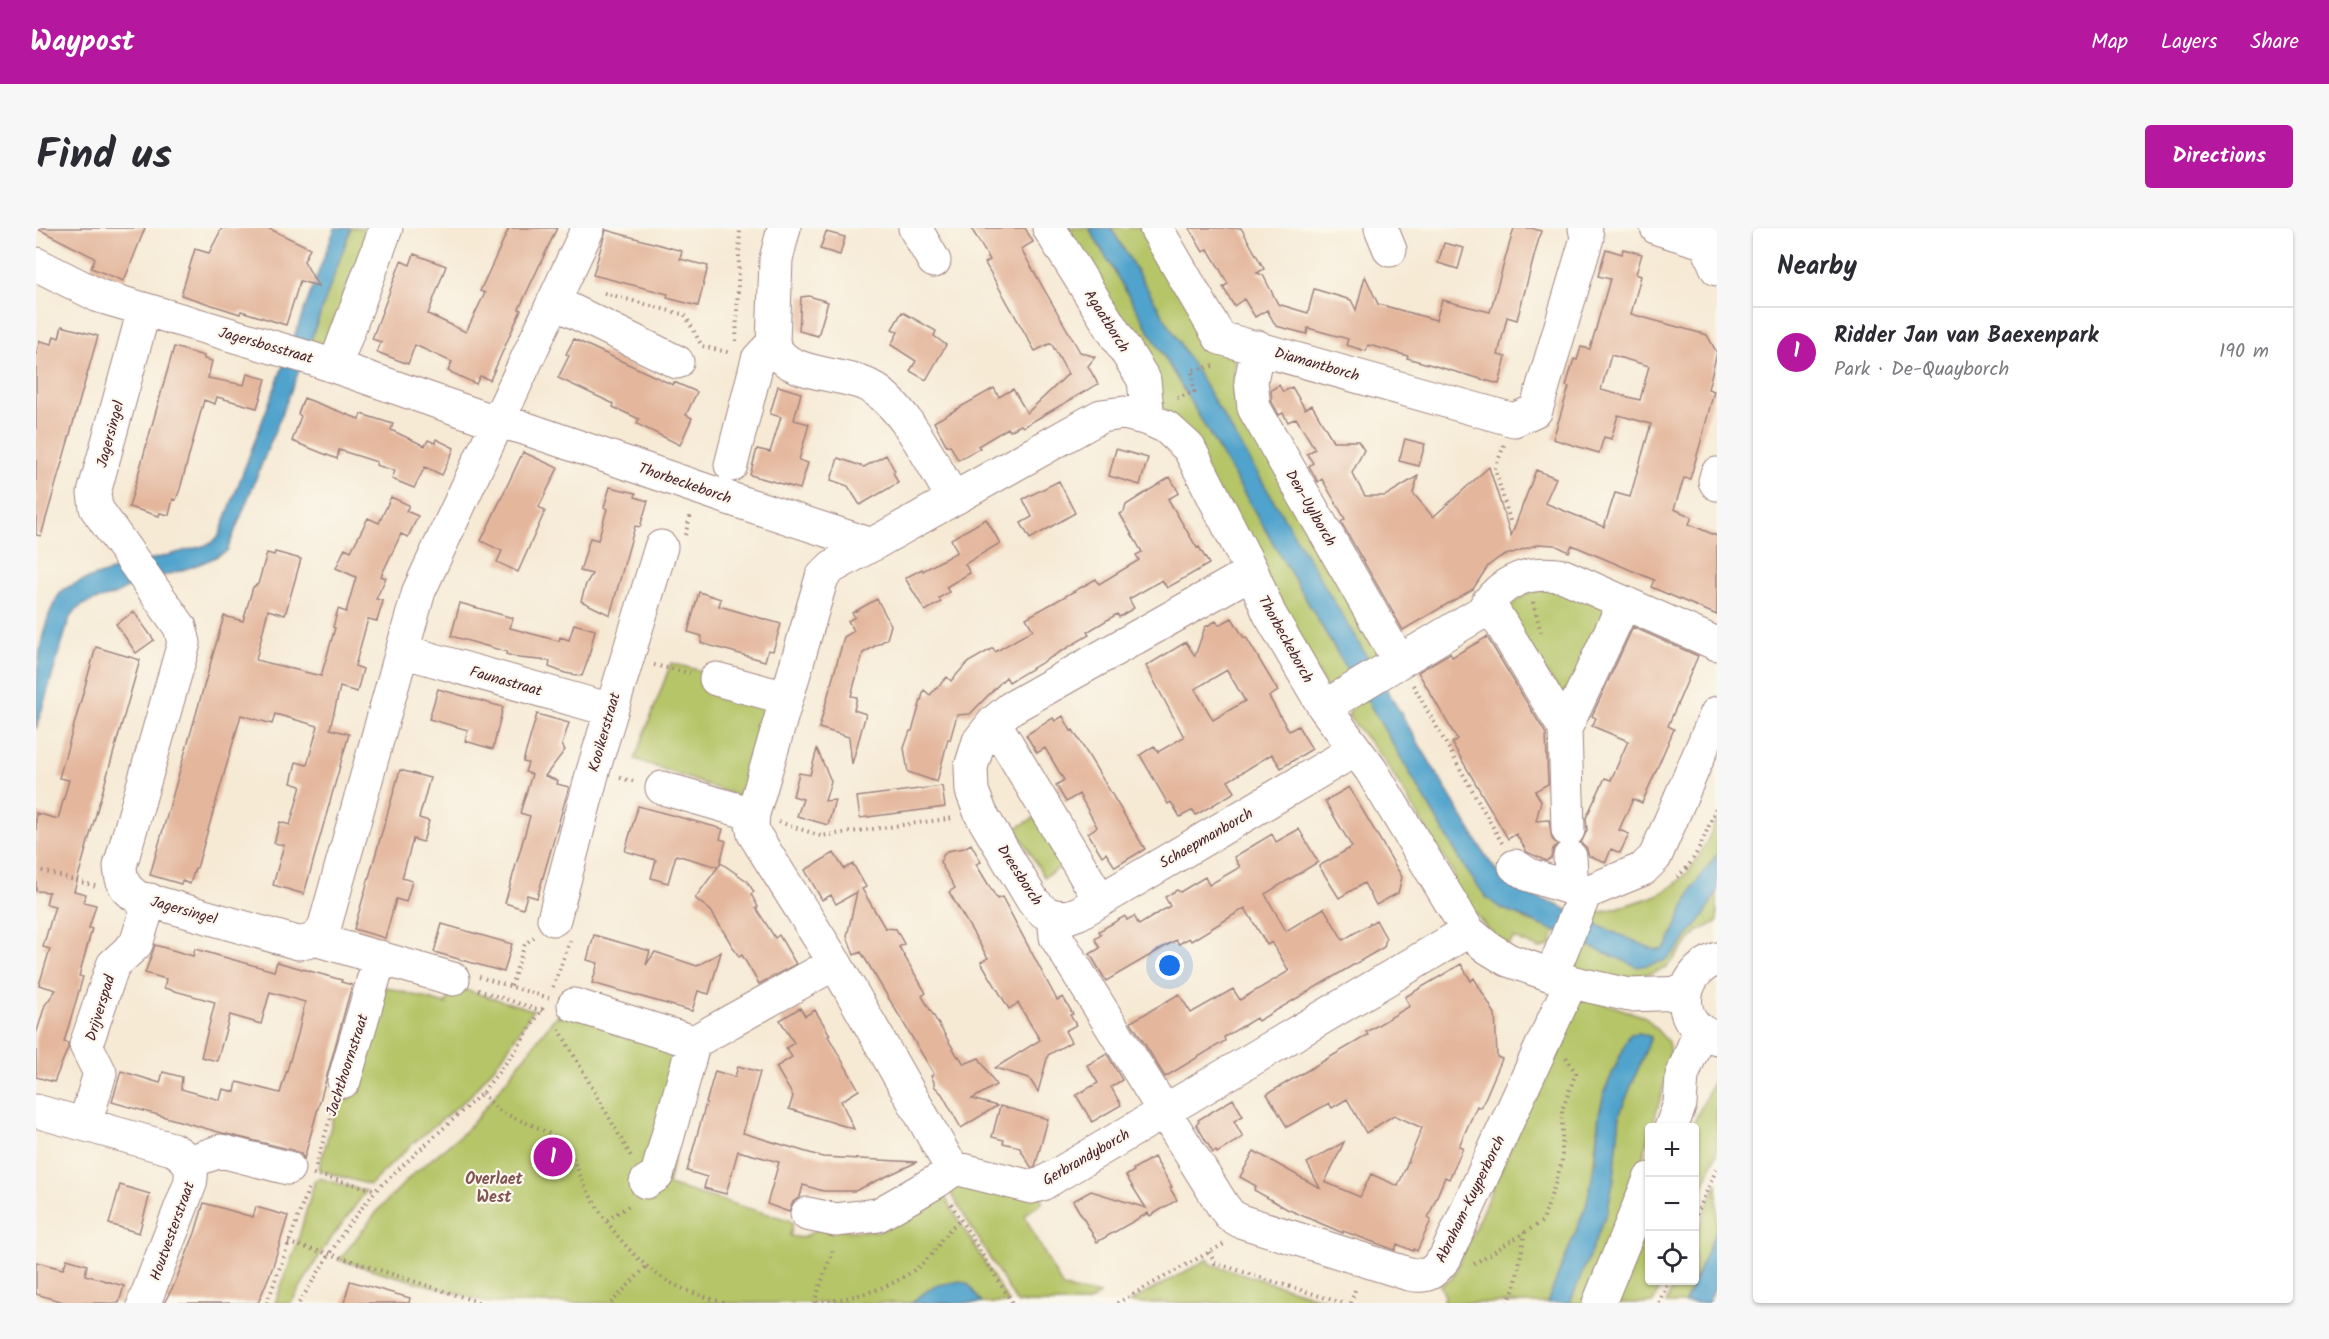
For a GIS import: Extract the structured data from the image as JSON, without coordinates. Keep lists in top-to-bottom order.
{
  "streets": {
    "street": [
      "Agaatborch",
      "Jagersbosstraat",
      "Diamantborch",
      "Jagersingel",
      "Thorbeckeborch",
      "Den-Uylborch",
      "Faunastraat",
      "Kooikerstraat",
      "Schaepmanborch",
      "Dreesborch",
      "Drijverspad",
      "Jachthoornstraat",
      "Gerbrandyborch",
      "Abraham-Kuyperborch",
      "Houtvesterstraat"
    ]
  },
  "crossings": [
    ["Agaatborch", "Thorbeckeborch"],
    ["Jagersbosstraat", "Jagersingel"],
    ["Jagersbosstraat", "Thorbeckeborch"],
    ["Diamantborch", "Den-Uylborch"],
    ["Jagersingel", "Drijverspad"],
    ["Thorbeckeborch", "Schaepmanborch"],
    ["Thorbeckeborch", "Dreesborch"],
    ["Thorbeckeborch", "Gerbrandyborch"],
    ["Thorbeckeborch", "Abraham-Kuyperborch"],
    ["Faunastraat", "Kooikerstraat"],
    ["Schaepmanborch", "Dreesborch"],
    ["Dreesborch", "Gerbrandyborch"],
    ["Dreesborch", "Abraham-Kuyperborch"],
    ["Drijverspad", "Houtvesterstraat"],
    ["Gerbrandyborch", "Abraham-Kuyperborch"]
  ],
  "districts": ["Overlaet West"],
  "page": {
    "header": "Waypost",
    "nav": ["Map", "Layers", "Share"],
    "title": "Find us",
    "buttons": "Directions",
    "heading": "Nearby",
    "list": [
      {
        "mark": "1",
        "name": "Ridder Jan van Baexenpark",
        "note": "Park · De-Quayborch",
        "value": "190 m"
      }
    ],
    "map_buttons": ["+", "−"],
    "pins": "1"
  }
}
